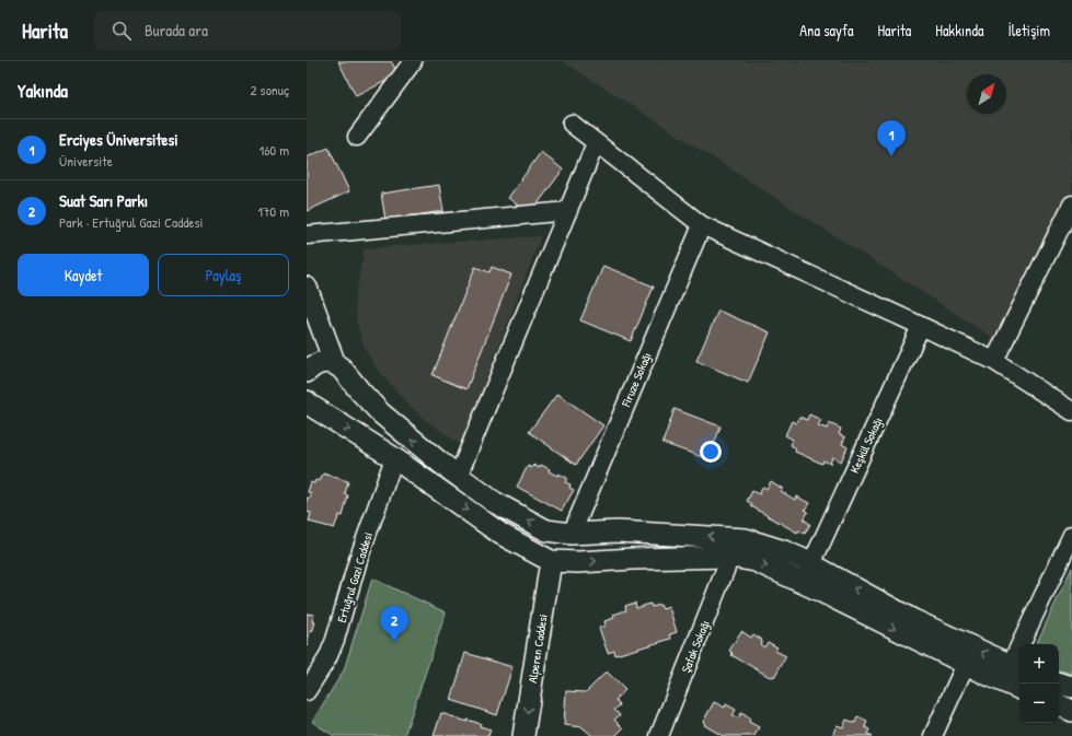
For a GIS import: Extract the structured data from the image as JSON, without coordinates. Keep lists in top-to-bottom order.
{
  "streets": {
    "street": [
      "Firuze Sokağı",
      "Keşkül Sokağı",
      "Ertuğrul Gazi Caddesi",
      "Şafak Sokağı",
      "Alperen Caddesi"
    ]
  },
  "one_way": ["Alperen Caddesi"],
  "north": "top right",
  "page": {
    "header": "Harita",
    "search": "Burada ara",
    "nav": [
      "Ana sayfa",
      "Harita",
      "Hakkında",
      "İletişim"
    ],
    "heading": ["Yakında", "2 sonuç"],
    "list": [
      {
        "mark": "1",
        "name": "Erciyes Üniversitesi",
        "note": "Üniversite",
        "value": "160 m"
      },
      {
        "mark": "2",
        "name": "Suat Sarı Parkı",
        "note": "Park · Ertuğrul Gazi Caddesi",
        "value": "170 m"
      }
    ],
    "pins": ["1", "2"],
    "buttons": ["Kaydet", "Paylaş"],
    "map_buttons": ["+", "−"]
  }
}
